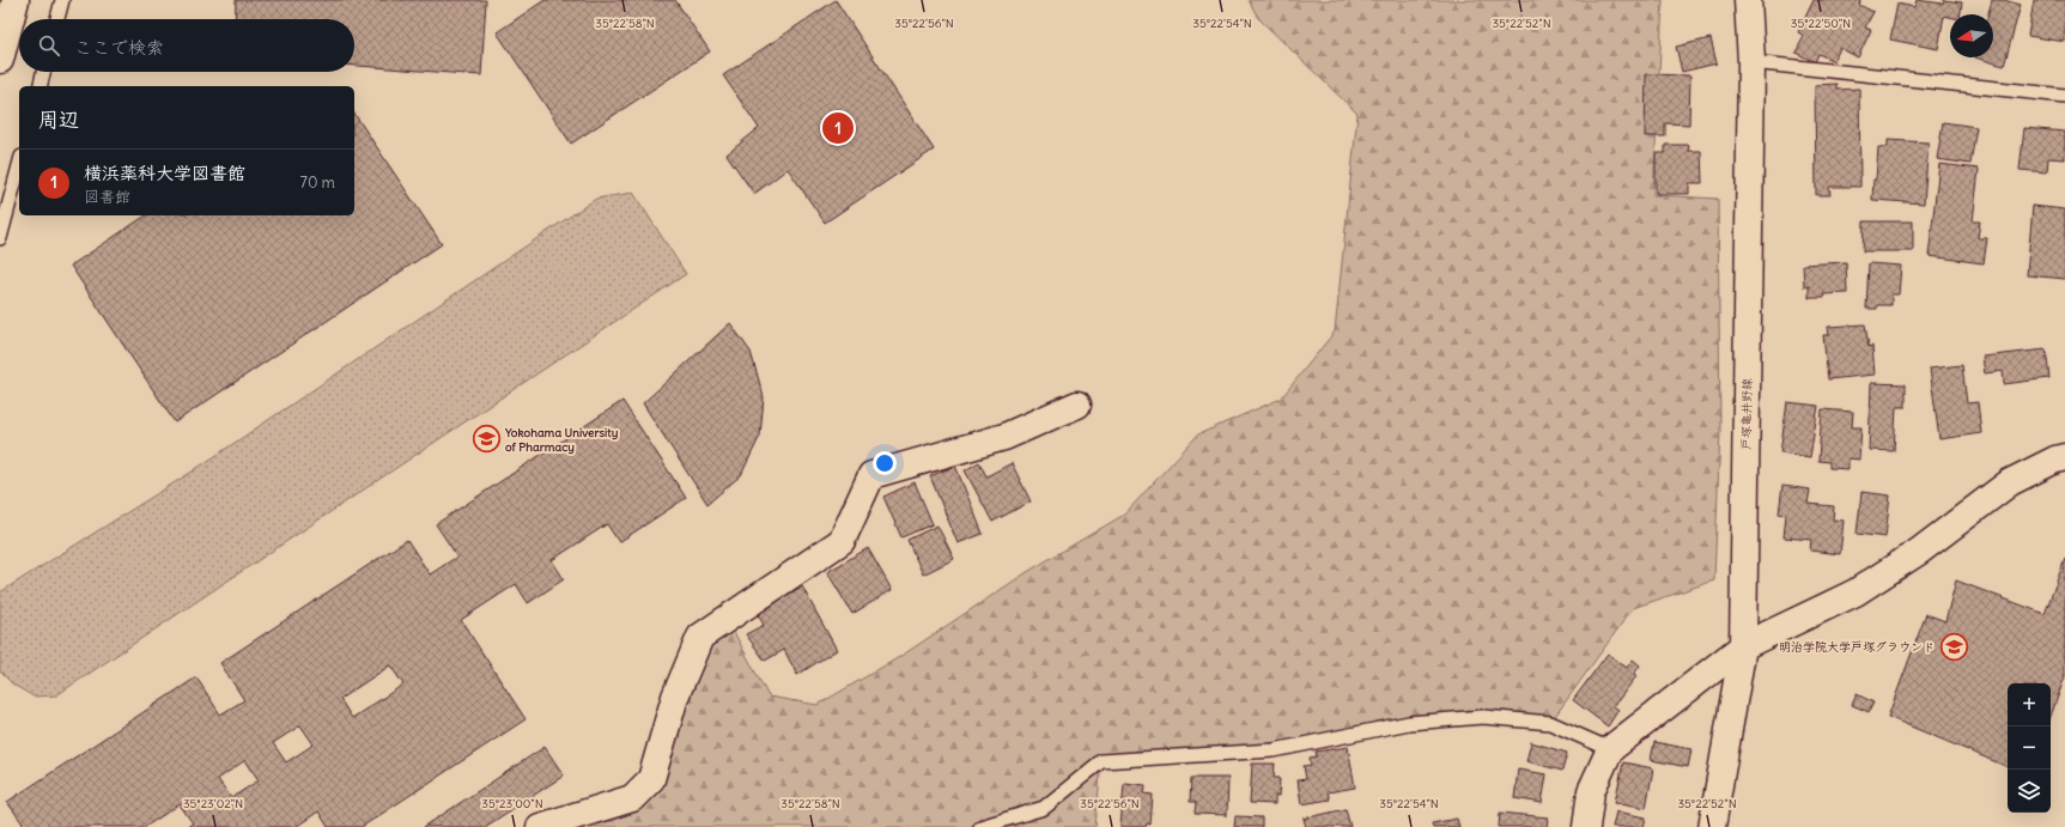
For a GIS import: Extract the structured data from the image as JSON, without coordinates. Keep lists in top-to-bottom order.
{
  "streets": {
    "street": ["戸塚亀井野線"]
  },
  "places": {
    "school or university": ["Yokohama University of Pharmacy", "明治学院大学戸塚グラウンド"]
  },
  "north": "left",
  "page": {
    "search": "ここで検索",
    "heading": "周辺",
    "pins": "1",
    "list": [
      {
        "mark": "1",
        "name": "横浜薬科大学図書館",
        "note": "図書館",
        "value": "70 m"
      }
    ],
    "map_buttons": ["+", "−"]
  },
  "coordinates": [
    "35°22'58\"N",
    "35°22'56\"N",
    "35°22'54\"N",
    "35°22'52\"N",
    "35°22'50\"N",
    "35°23'02\"N",
    "35°23'00\"N"
  ]
}
